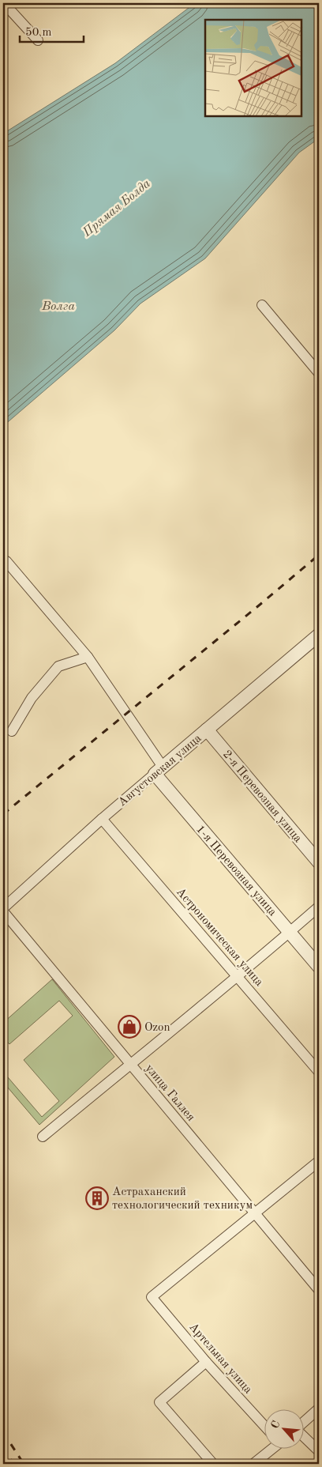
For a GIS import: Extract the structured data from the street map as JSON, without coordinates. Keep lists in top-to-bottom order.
{
  "streets": {
    "street": [
      "Августовская улица",
      "2-я Перевозная улица",
      "1-я Перевозная улица",
      "Астрономическая улица",
      "улица Галлея",
      "Артельная улица"
    ]
  },
  "crossings": [
    ["Августовская улица", "2-я Перевозная улица"],
    ["Августовская улица", "1-я Перевозная улица"],
    ["Августовская улица", "Астрономическая улица"],
    ["Августовская улица", "улица Галлея"],
    ["улица Галлея", "Артельная улица"]
  ],
  "water": ["Прямая Болда", "Волга"],
  "places": {
    "shop": ["Ozon"],
    "building": ["Астраханский технологический техникум"]
  },
  "scale_bar": "50 m",
  "north": "top left"
}
